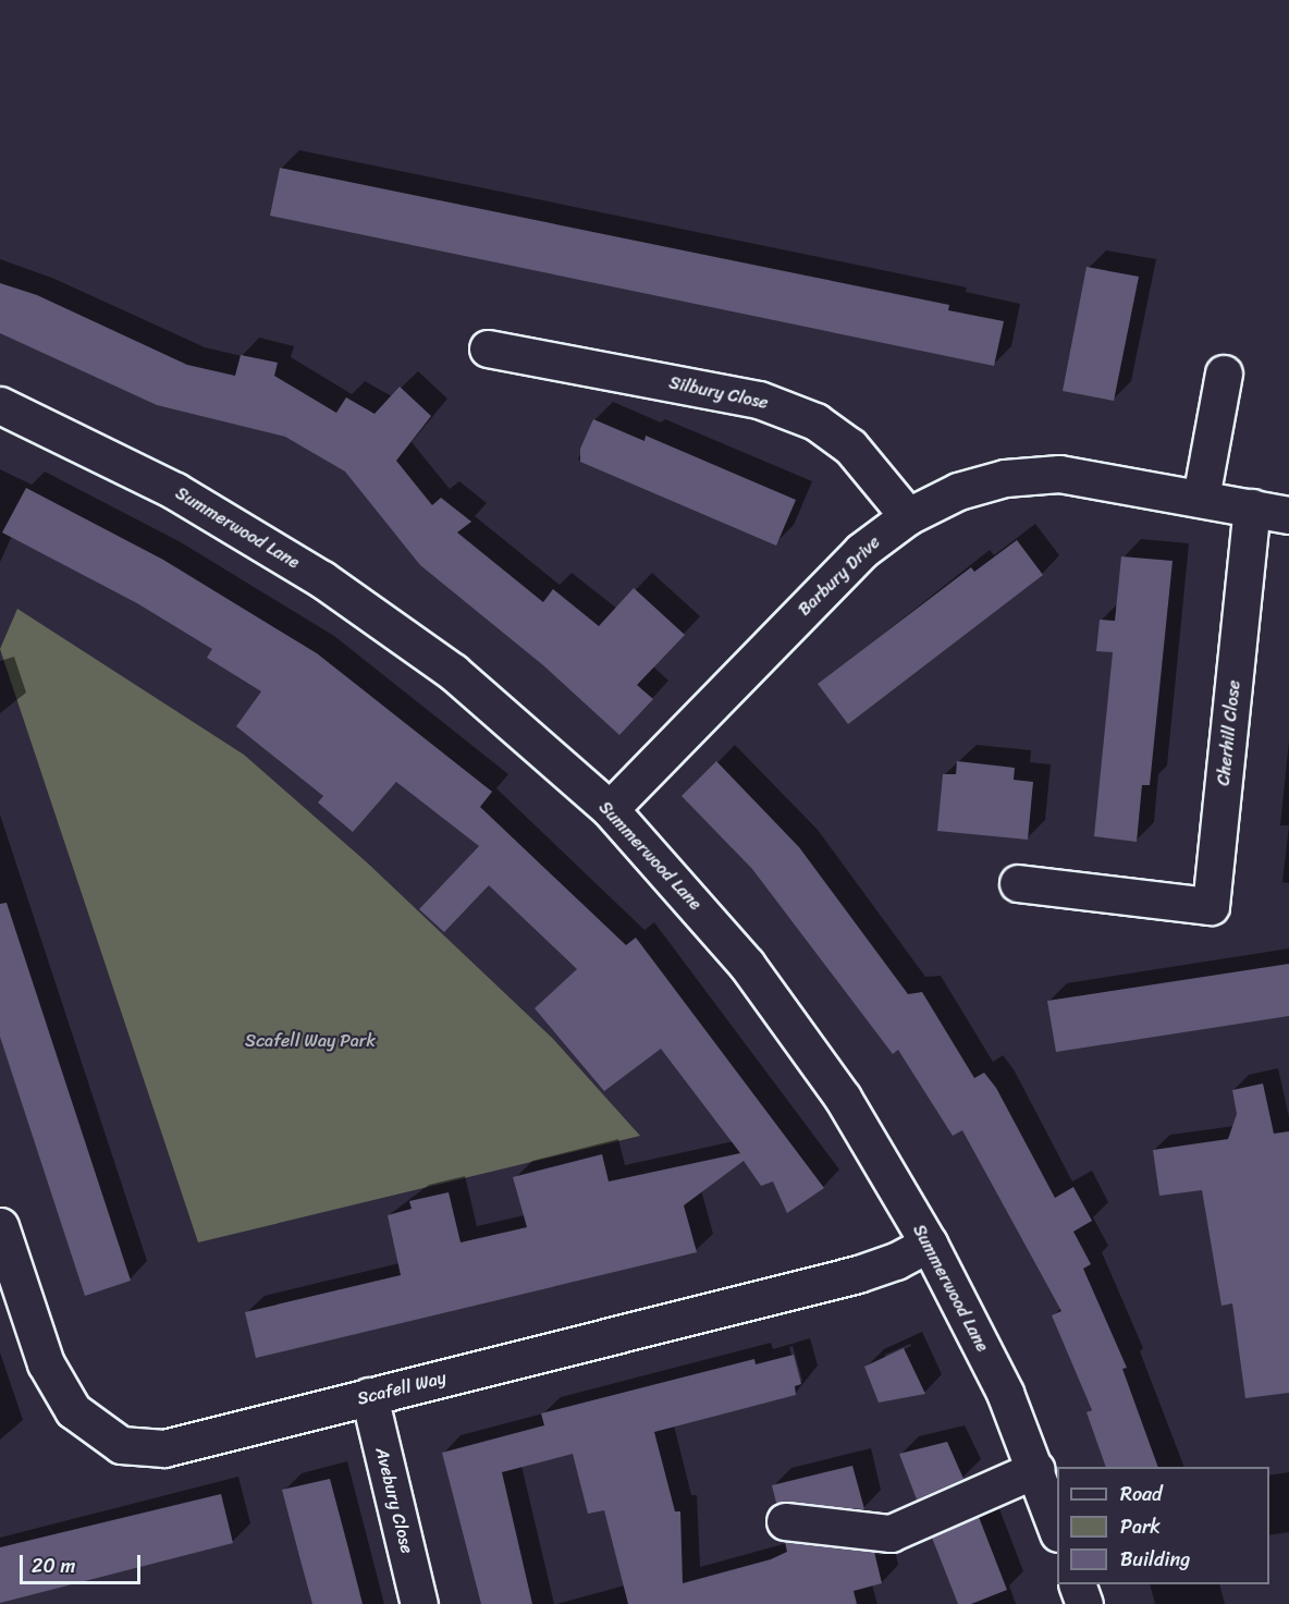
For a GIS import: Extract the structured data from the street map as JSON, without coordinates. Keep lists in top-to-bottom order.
{
  "streets": {
    "street": [
      "Silbury Close",
      "Summerwood Lane",
      "Barbury Drive",
      "Cherhill Close",
      "Scafell Way",
      "Avebury Close"
    ]
  },
  "crossings": [
    ["Silbury Close", "Barbury Drive"],
    ["Summerwood Lane", "Barbury Drive"],
    ["Summerwood Lane", "Scafell Way"],
    ["Barbury Drive", "Cherhill Close"],
    ["Scafell Way", "Avebury Close"]
  ],
  "parks": ["Scafell Way Park"],
  "legend": ["Road", "Park", "Building"],
  "scale_bar": "20 m"
}
